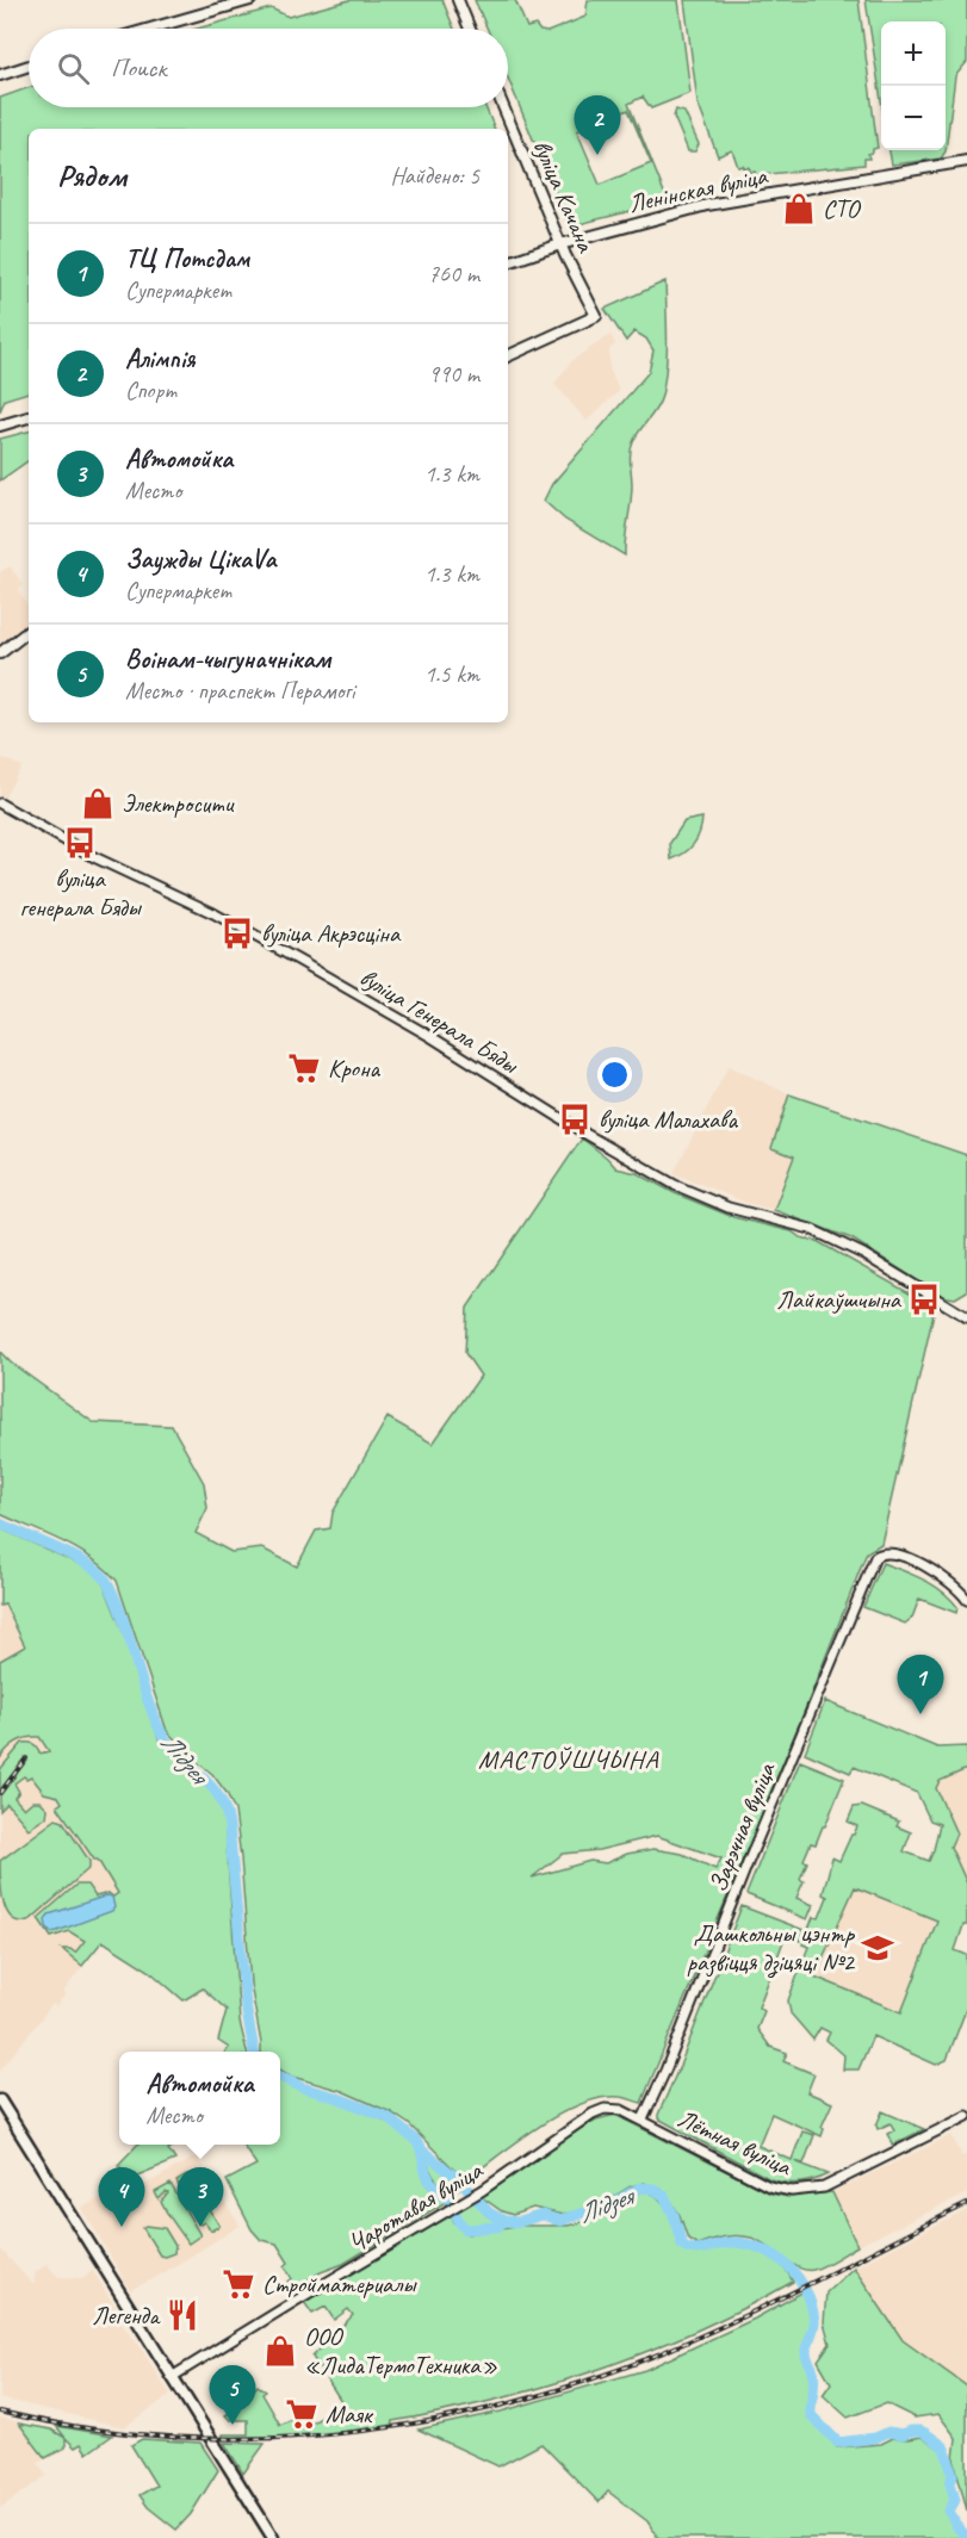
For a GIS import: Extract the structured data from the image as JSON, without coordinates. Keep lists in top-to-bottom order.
{
  "streets": {
    "main road": ["Ленінская вуліца", "вуліца Качана"],
    "street": [
      "вуліца Генерала Бяды",
      "Зарэчная вуліца",
      "Лётная вуліца",
      "Чаротавая вуліца"
    ]
  },
  "crossings": [
    ["Ленінская вуліца", "вуліца Качана"],
    ["Зарэчная вуліца", "Лётная вуліца"],
    ["Зарэчная вуліца", "Чаротавая вуліца"],
    ["Лётная вуліца", "Чаротавая вуліца"]
  ],
  "districts": ["МАСТОЎШЧЫНА"],
  "water": ["Лідзея"],
  "places": {
    "shop": ["СТО", "Электросити", "ООО «ЛидаТермоТехника»"],
    "bus stop": [
      "вуліца генерала Бяды",
      "вуліца Акрэсціна",
      "вуліца Малахава",
      "Лайкаўшчына"
    ],
    "supermarket": ["Крона", "Стройматериалы", "Маяк"],
    "school or university": ["Дашкольны цэнтр развіцця дзіцяці №2"],
    "restaurant": ["Легенда"]
  },
  "page": {
    "map_buttons": ["+", "−"],
    "search": "Поиск",
    "pins": [
      "2",
      "1",
      "3",
      "4",
      "5"
    ],
    "heading": ["Рядом", "Найдено: 5"],
    "list": [
      {
        "mark": "1",
        "name": "ТЦ Потсдам",
        "note": "Супермаркет",
        "value": "760 m"
      },
      {
        "mark": "2",
        "name": "Алімпія",
        "note": "Спорт",
        "value": "990 m"
      },
      {
        "mark": "3",
        "name": "Автомойка",
        "note": "Место",
        "value": "1.3 km"
      },
      {
        "mark": "4",
        "name": "Заужды ЦікаVа",
        "note": "Супермаркет",
        "value": "1.3 km"
      },
      {
        "mark": "5",
        "name": "Воінам-чыгуначнікам",
        "note": "Место · праспект Перамогі",
        "value": "1.5 km"
      }
    ],
    "popup": ["Автомойка", "Место"]
  }
}
